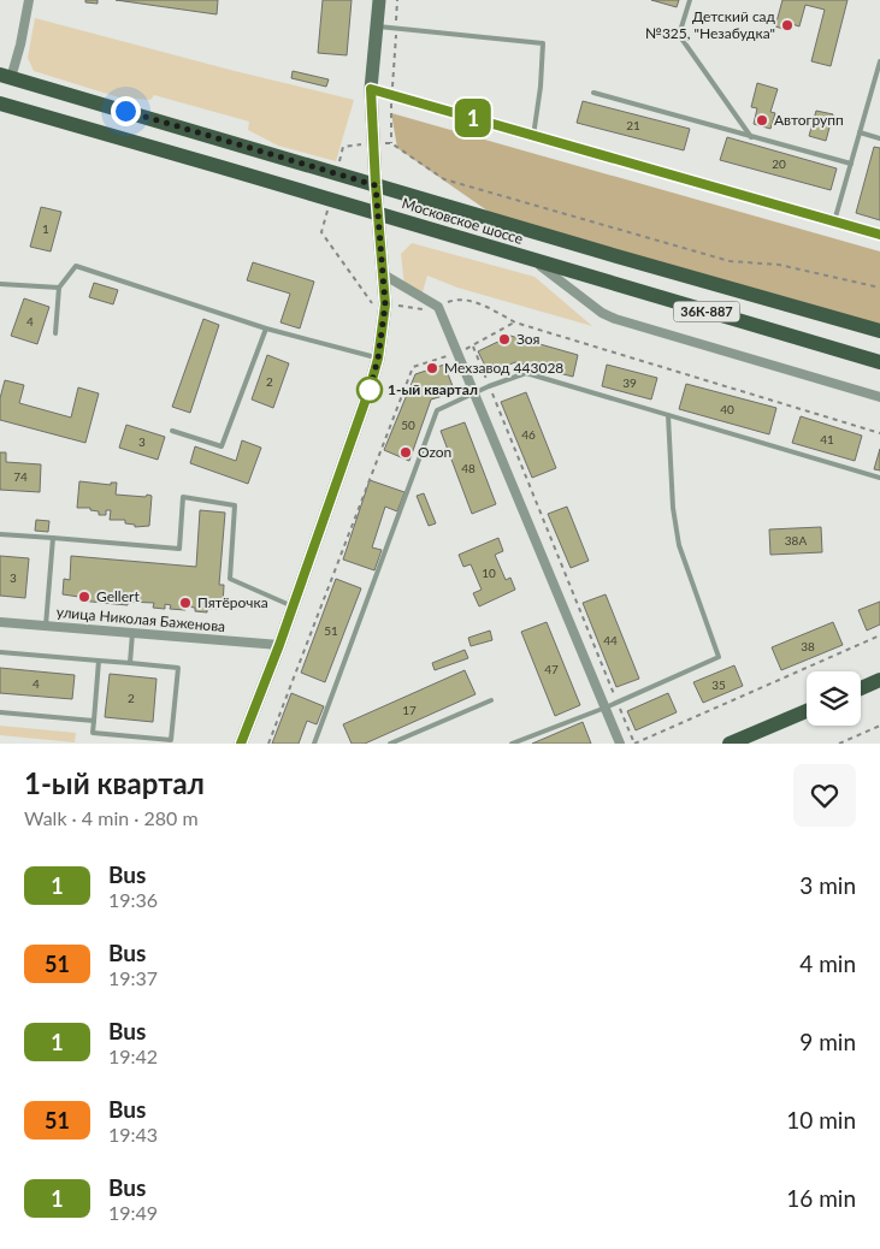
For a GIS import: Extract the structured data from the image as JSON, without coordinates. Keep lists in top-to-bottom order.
{
  "streets": {
    "main road": ["Московское шоссе", "36К-887"],
    "street": ["улица Николая Баженова"]
  },
  "places": [
    "Детский сад №325, \"Незабудка\"",
    "Автогрупп",
    "Зоя",
    "Мехзавод 443028",
    "1-ый квартал",
    "Ozon",
    "Gellert",
    "Пятёрочка"
  ],
  "lines": ["bus line 1"],
  "house_numbers": [
    "21",
    "20",
    "1",
    "4",
    "2",
    "39",
    "40",
    "50",
    "46",
    "41",
    "3",
    "48",
    "74",
    "38А",
    "10",
    "3",
    "51",
    "44",
    "38",
    "47",
    "4",
    "35",
    "2",
    "17"
  ],
  "page": {
    "on_map": "1",
    "heading": ["1-ый квартал", "Walk · 4 min · 280 m"],
    "list": [
      {
        "mark": "1",
        "name": "Bus",
        "note": "19:36",
        "value": "3 min"
      },
      {
        "mark": "51",
        "name": "Bus",
        "note": "19:37",
        "value": "4 min"
      },
      {
        "mark": "1",
        "name": "Bus",
        "note": "19:42",
        "value": "9 min"
      },
      {
        "mark": "51",
        "name": "Bus",
        "note": "19:43",
        "value": "10 min"
      },
      {
        "mark": "1",
        "name": "Bus",
        "note": "19:49",
        "value": "16 min"
      }
    ]
  }
}
